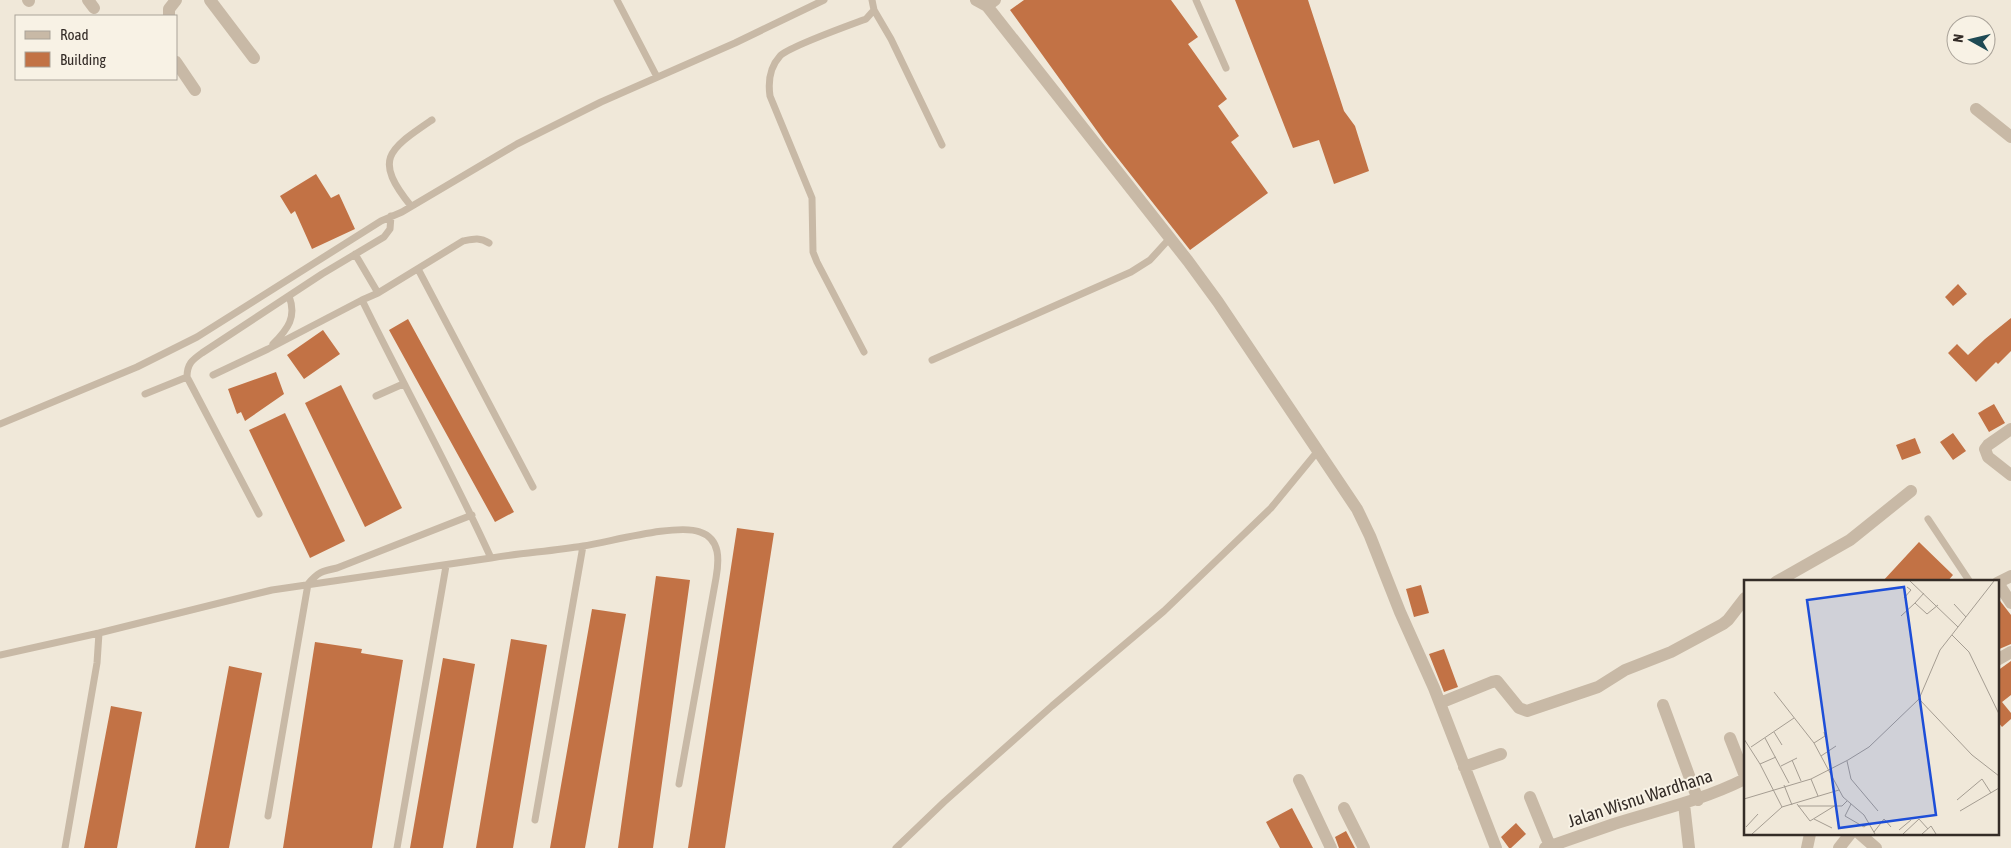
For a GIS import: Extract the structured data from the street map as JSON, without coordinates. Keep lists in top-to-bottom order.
{
  "streets": {
    "street": ["Jalan Wisnu Wardhana"]
  },
  "legend": ["Road", "Building"],
  "north": "left"
}
